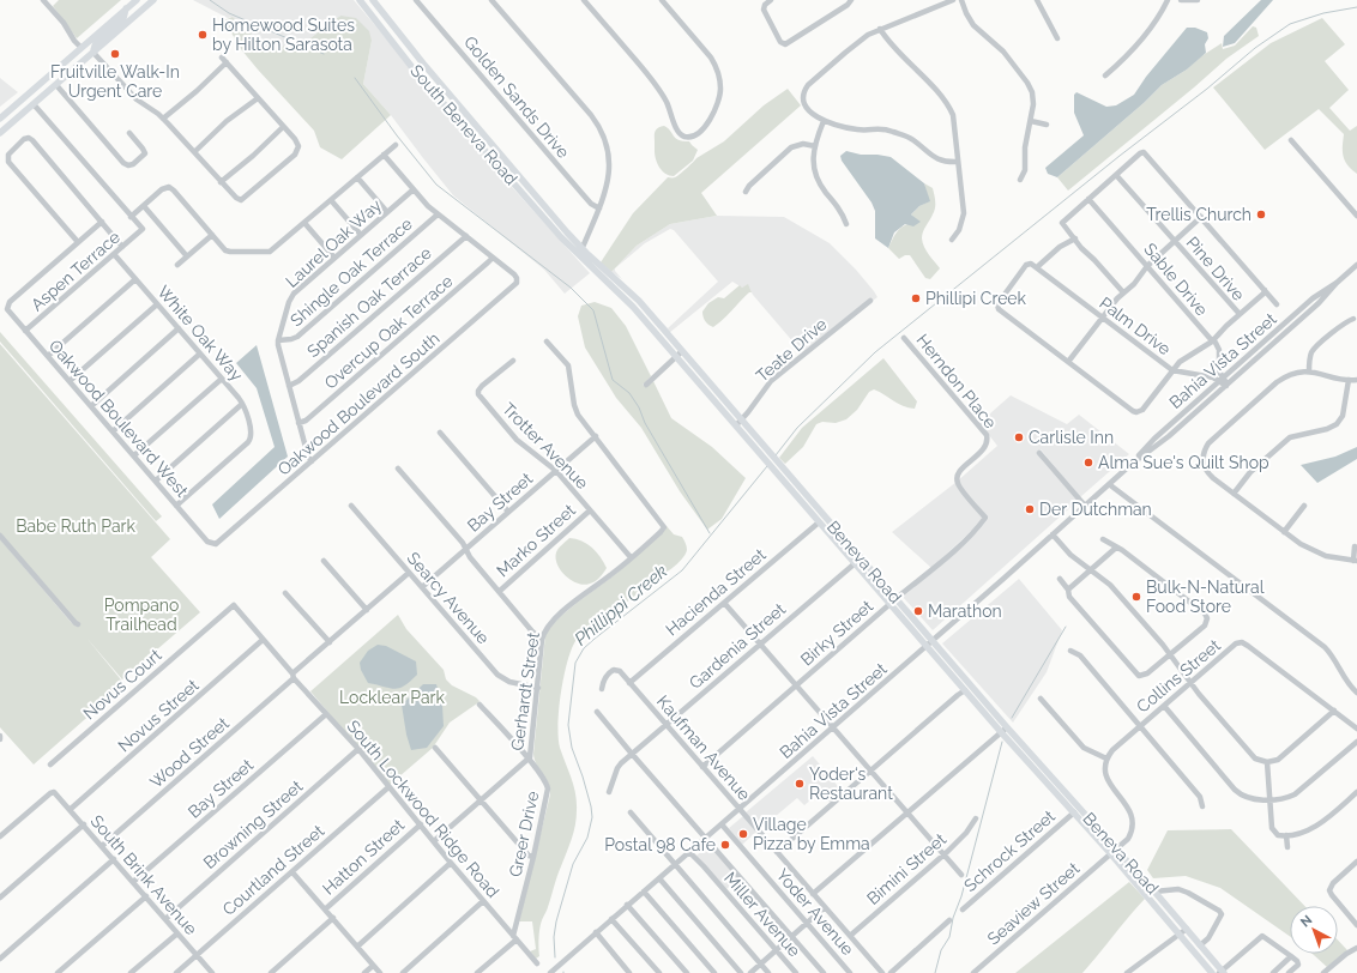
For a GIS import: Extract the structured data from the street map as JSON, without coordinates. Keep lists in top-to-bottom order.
{
  "streets": {
    "main road": ["South Beneva Road", "Beneva Road"],
    "street": [
      "Golden Sands Drive",
      "Laurel Oak Way",
      "Pine Drive",
      "Aspen Terrace",
      "Shingle Oak Terrace",
      "Sable Drive",
      "Spanish Oak Terrace",
      "Palm Drive",
      "Overcup Oak Terrace",
      "White Oak Way",
      "Teate Drive",
      "Bahia Vista Street",
      "Herndon Place",
      "Oakwood Boulevard South",
      "Oakwood Boulevard West",
      "Trotter Avenue",
      "Bay Street",
      "Marko Street",
      "Hacienda Street",
      "Searcy Avenue",
      "Birky Street",
      "Gardenia Street",
      "Collins Street",
      "Novus Court",
      "Gerhardt Street",
      "Novus Street",
      "Kaufman Avenue",
      "Wood Street",
      "South Lockwood Ridge Road",
      "Browning Street",
      "Greer Drive",
      "Schrock Street",
      "Hatton Street",
      "Bimini Street",
      "Courtland Street",
      "South Brink Avenue",
      "Seaview Street",
      "Yoder Avenue",
      "Miller Avenue"
    ]
  },
  "crossings": [
    ["South Beneva Road", "Beneva Road"],
    ["Laurel Oak Way", "Shingle Oak Terrace"],
    ["Aspen Terrace", "White Oak Way"],
    ["Aspen Terrace", "Oakwood Boulevard West"],
    ["Sable Drive", "Palm Drive"],
    ["Sable Drive", "Bahia Vista Street"],
    ["Palm Drive", "Bahia Vista Street"],
    ["Overcup Oak Terrace", "Oakwood Boulevard South"],
    ["White Oak Way", "Oakwood Boulevard West"],
    ["Teate Drive", "Beneva Road"],
    ["Bahia Vista Street", "Beneva Road"],
    ["Bahia Vista Street", "Kaufman Avenue"],
    ["Bahia Vista Street", "Yoder Avenue"],
    ["Bahia Vista Street", "Miller Avenue"],
    ["Herndon Place", "Birky Street"],
    ["Oakwood Boulevard South", "Oakwood Boulevard West"],
    ["Trotter Avenue", "Bay Street"],
    ["Trotter Avenue", "Marko Street"],
    ["Trotter Avenue", "Gerhardt Street"],
    ["Bay Street", "Searcy Avenue"],
    ["Bay Street", "Gerhardt Street"],
    ["Bay Street", "South Lockwood Ridge Road"],
    ["Bay Street", "South Brink Avenue"],
    ["Beneva Road", "Hacienda Street"],
    ["Beneva Road", "Birky Street"],
    ["Beneva Road", "Gardenia Street"],
    ["Beneva Road", "Schrock Street"],
    ["Beneva Road", "Seaview Street"],
    ["Hacienda Street", "Kaufman Avenue"],
    ["Searcy Avenue", "Gerhardt Street"],
    ["Searcy Avenue", "Wood Street"],
    ["Birky Street", "Kaufman Avenue"],
    ["Gardenia Street", "Kaufman Avenue"],
    ["Novus Court", "South Lockwood Ridge Road"],
    ["Gerhardt Street", "South Lockwood Ridge Road"],
    ["Gerhardt Street", "Greer Drive"],
    ["Novus Street", "South Lockwood Ridge Road"],
    ["Novus Street", "South Brink Avenue"],
    ["Kaufman Avenue", "Bimini Street"],
    ["Wood Street", "South Lockwood Ridge Road"],
    ["Wood Street", "South Brink Avenue"],
    ["South Lockwood Ridge Road", "Browning Street"],
    ["South Lockwood Ridge Road", "Greer Drive"],
    ["South Lockwood Ridge Road", "Hatton Street"],
    ["South Lockwood Ridge Road", "Courtland Street"],
    ["Browning Street", "South Brink Avenue"],
    ["Courtland Street", "South Brink Avenue"]
  ],
  "water": ["Phillippi Creek"],
  "parks": ["Babe Ruth Park", "Pompano Trailhead", "Locklear Park"],
  "places": [
    "Homewood Suites by Hilton Sarasota",
    "Fruitville Walk-In Urgent Care",
    "Trellis Church",
    "Phillipi Creek",
    "Carlisle Inn",
    "Alma Sue's Quilt Shop",
    "Der Dutchman",
    "Bulk-N-Natural Food Store",
    "Marathon",
    "Yoder‘s Restaurant",
    "Village Pizza by Emma",
    "Postal 98 Cafe"
  ],
  "north": "top left"
}
